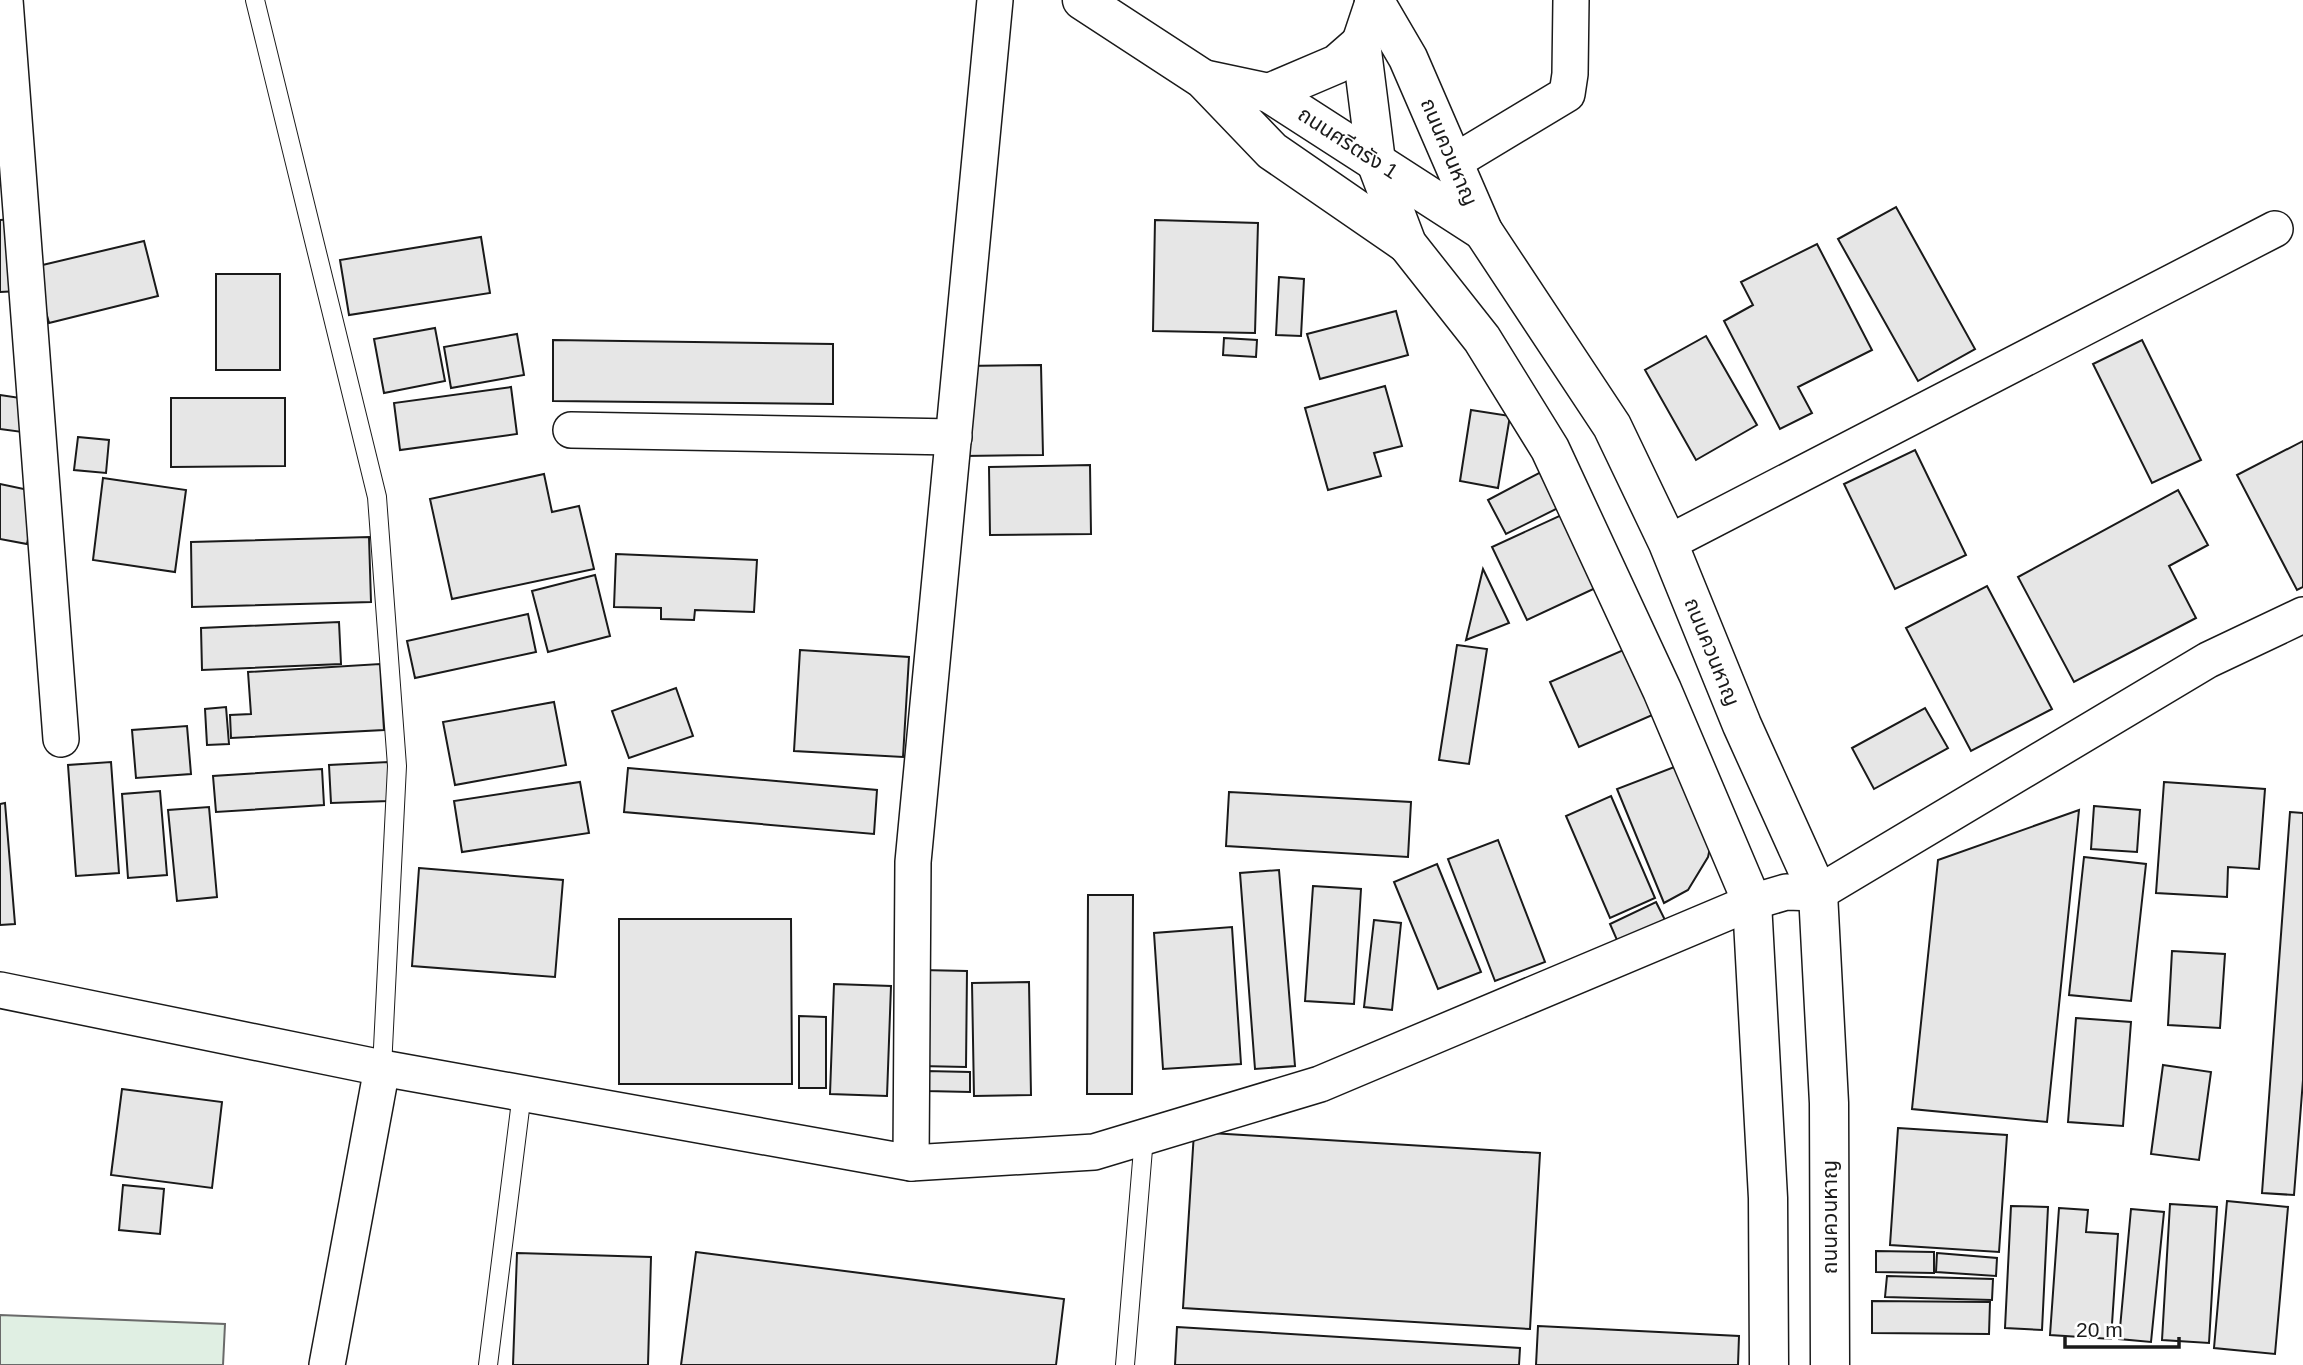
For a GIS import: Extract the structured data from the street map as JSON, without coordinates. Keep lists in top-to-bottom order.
{
  "streets": {
    "main road": ["ถนนศรีตรัง 1", "ถนนควนหาญ"]
  },
  "crossings": [
    ["ถนนศรีตรัง 1", "ถนนควนหาญ"]
  ],
  "scale_bar": "20 m"
}
